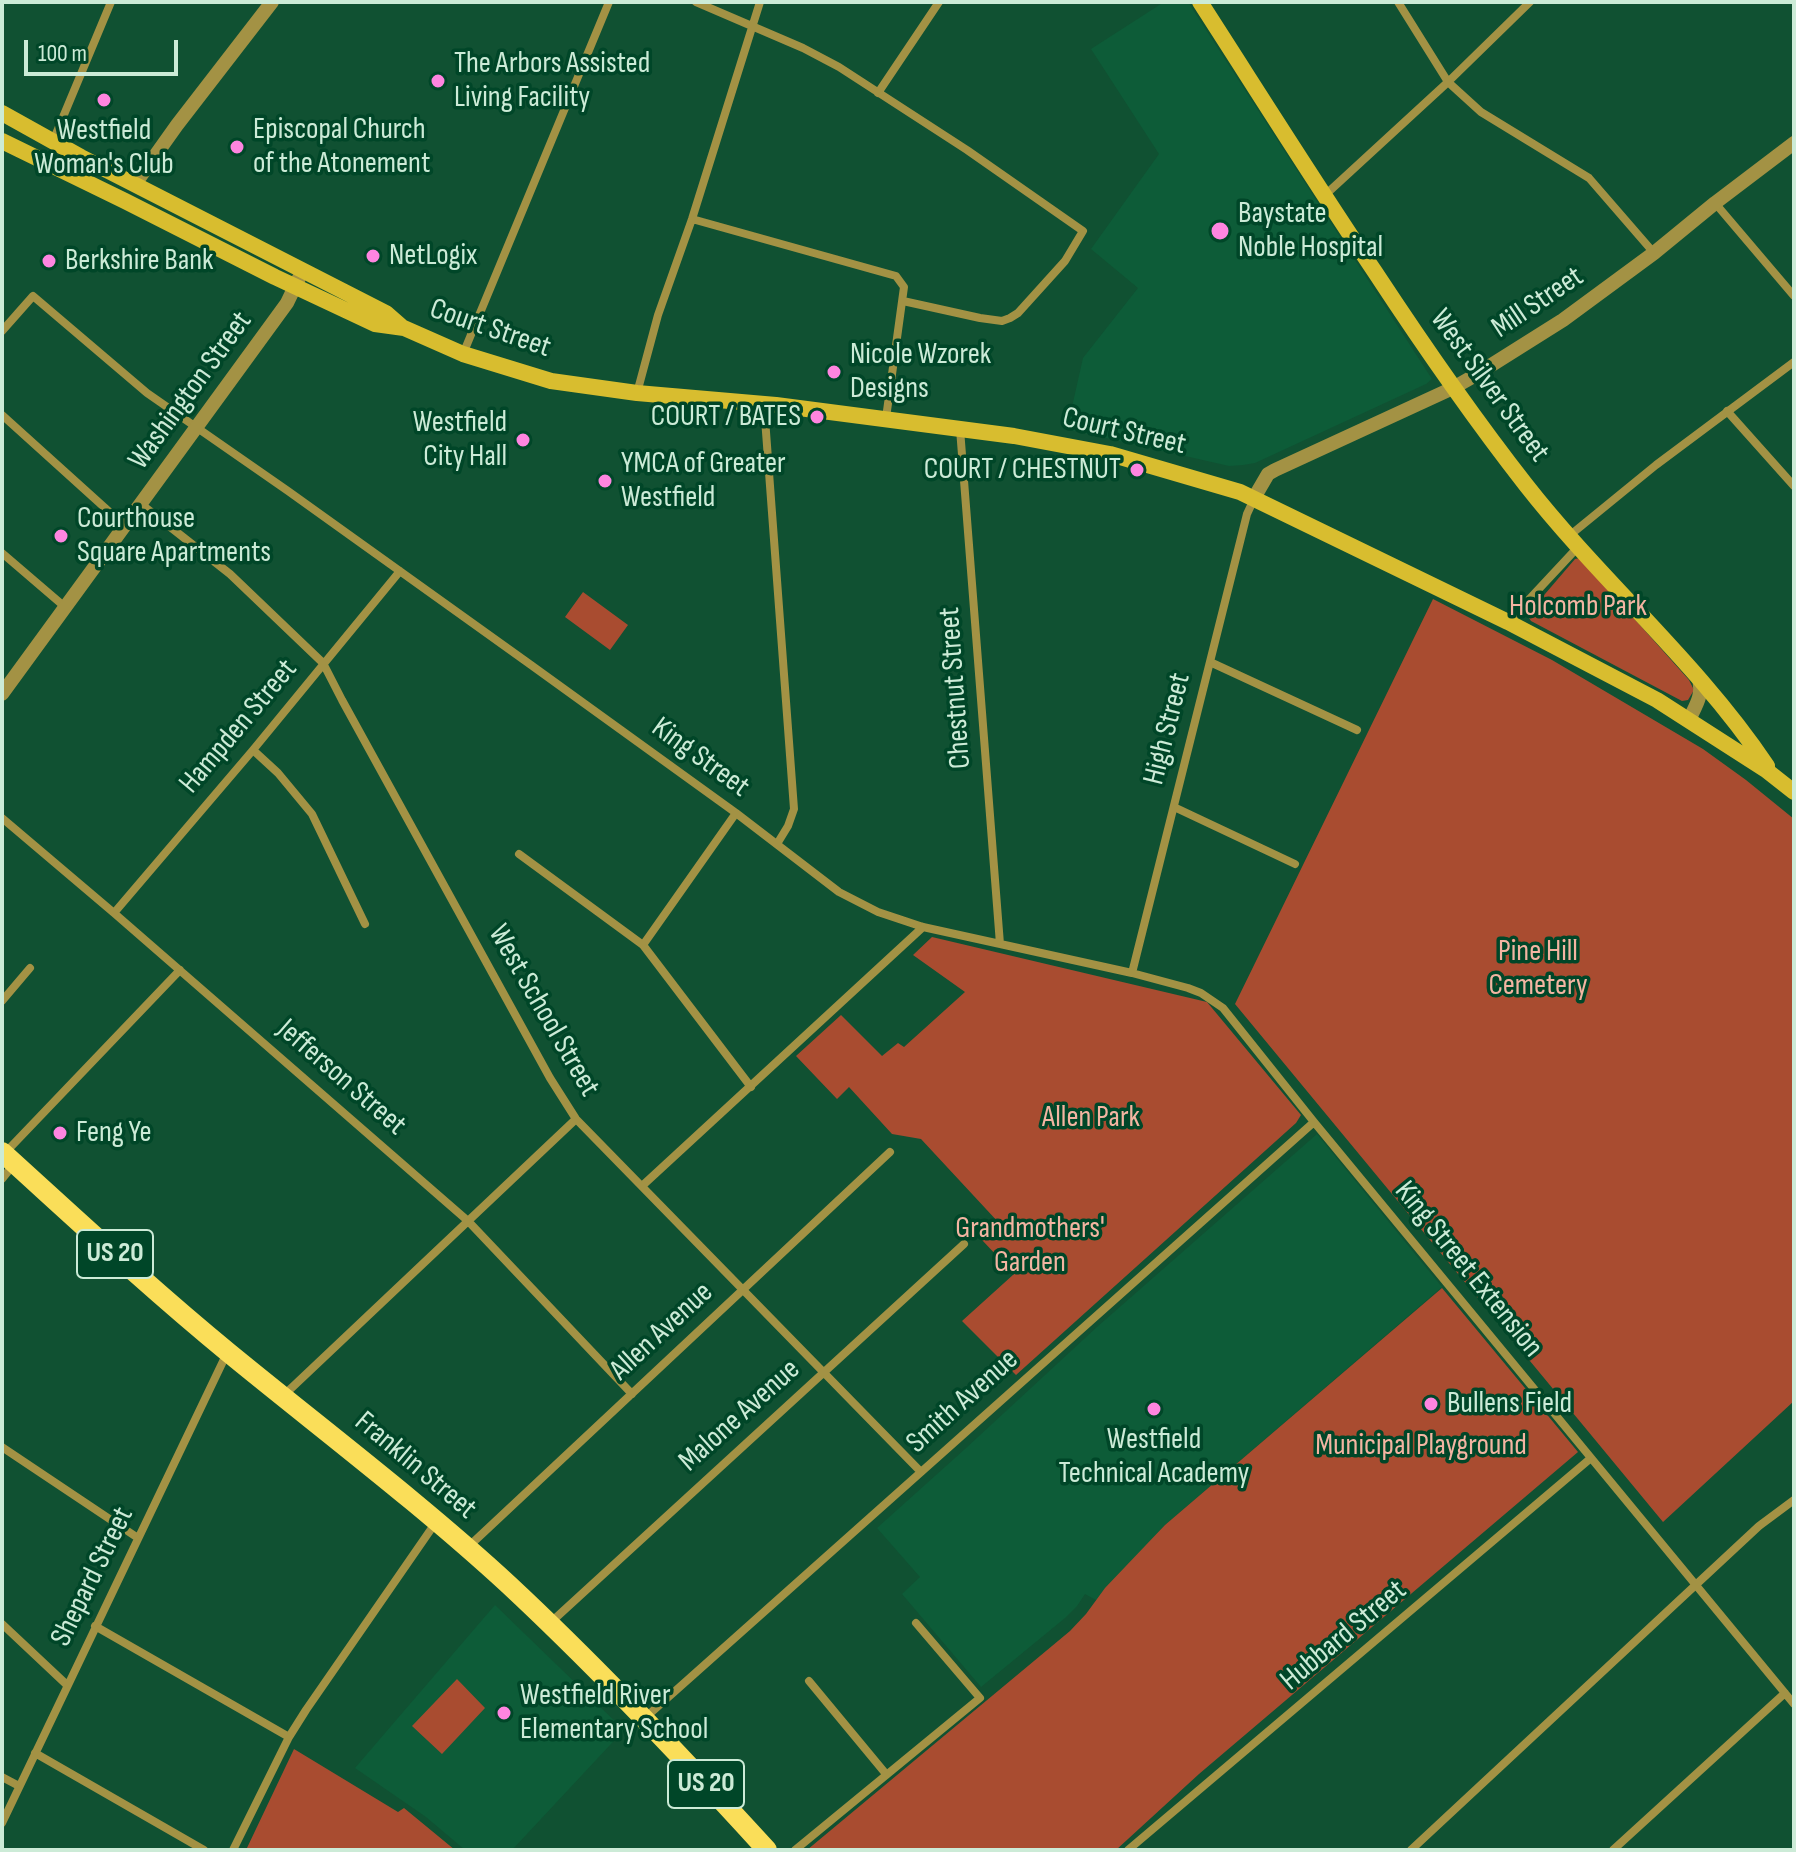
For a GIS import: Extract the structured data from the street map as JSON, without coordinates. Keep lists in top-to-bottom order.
{
  "streets": {
    "main road": [
      "Court Street",
      "West Silver Street",
      "US 20",
      "Franklin Street"
    ],
    "street": [
      "Mill Street",
      "Washington Street",
      "Chestnut Street",
      "Hampden Street",
      "High Street",
      "King Street",
      "West School Street",
      "Jefferson Street",
      "King Street Extension",
      "Allen Avenue",
      "Smith Avenue",
      "Malone Avenue",
      "Shepard Street",
      "Hubbard Street"
    ]
  },
  "crossings": [
    ["Mill Street", "Court Street"],
    ["Mill Street", "West Silver Street"],
    ["Mill Street", "High Street"],
    ["Court Street", "West Silver Street"],
    ["Court Street", "Washington Street"],
    ["Court Street", "Chestnut Street"],
    ["Court Street", "High Street"],
    ["Washington Street", "King Street"],
    ["Washington Street", "West School Street"],
    ["Chestnut Street", "King Street"],
    ["Hampden Street", "King Street"],
    ["Hampden Street", "West School Street"],
    ["Hampden Street", "Jefferson Street"],
    ["High Street", "King Street"],
    ["King Street", "King Street Extension"],
    ["West School Street", "Allen Avenue"],
    ["West School Street", "Smith Avenue"],
    ["West School Street", "Malone Avenue"],
    ["Jefferson Street", "Allen Avenue"],
    ["King Street Extension", "Smith Avenue"],
    ["King Street Extension", "Hubbard Street"],
    ["Allen Avenue", "Franklin Street"],
    ["Smith Avenue", "Franklin Street"],
    ["Malone Avenue", "Franklin Street"],
    ["Franklin Street", "Shepard Street"]
  ],
  "parks": [
    "Holcomb Park",
    "Pine Hill Cemetery",
    "Allen Park",
    "Grandmothers' Garden",
    "Municipal Playground"
  ],
  "places": [
    "The Arbors Assisted Living Facility",
    "Westfield Woman's Club",
    "Episcopal Church of the Atonement",
    "Baystate Noble Hospital",
    "NetLogix",
    "Berkshire Bank",
    "Nicole Wzorek Designs",
    "COURT / BATES",
    "Westfield City Hall",
    "COURT / CHESTNUT",
    "YMCA of Greater Westfield",
    "Courthouse Square Apartments",
    "Feng Ye",
    "Bullens Field",
    "Westfield Technical Academy",
    "Westfield River Elementary School"
  ],
  "scale_bar": "100 m"
}
